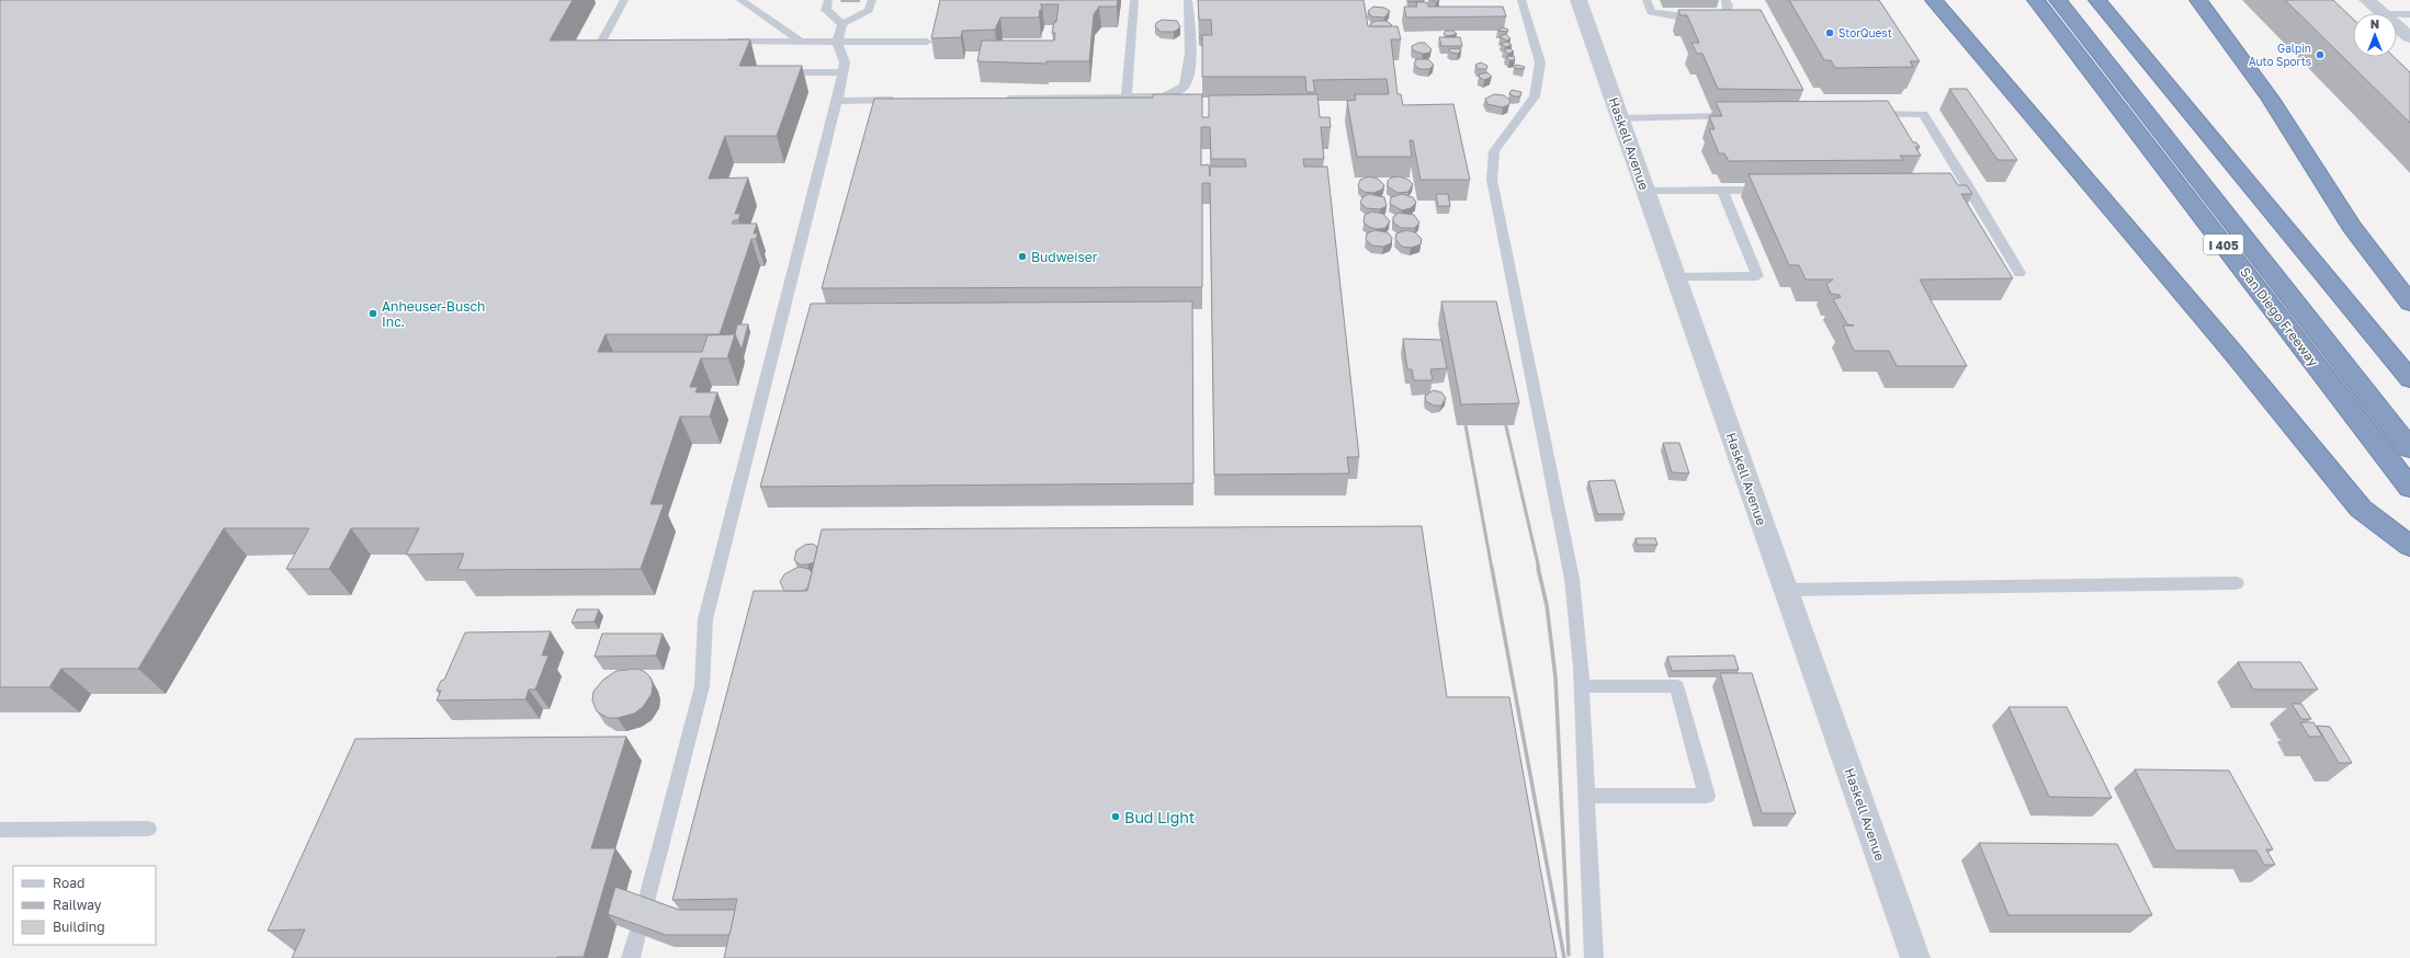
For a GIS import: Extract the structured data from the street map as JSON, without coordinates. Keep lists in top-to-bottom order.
{
  "streets": {
    "highway": ["I 405", "San Diego Freeway"],
    "street": ["Haskell Avenue"]
  },
  "places": [
    "StorQuest",
    "Galpin Auto Sports",
    "Budweiser",
    "Anheuser-Busch Inc.",
    "Bud Light"
  ],
  "legend": ["Road", "Railway", "Building"],
  "north": "top"
}
